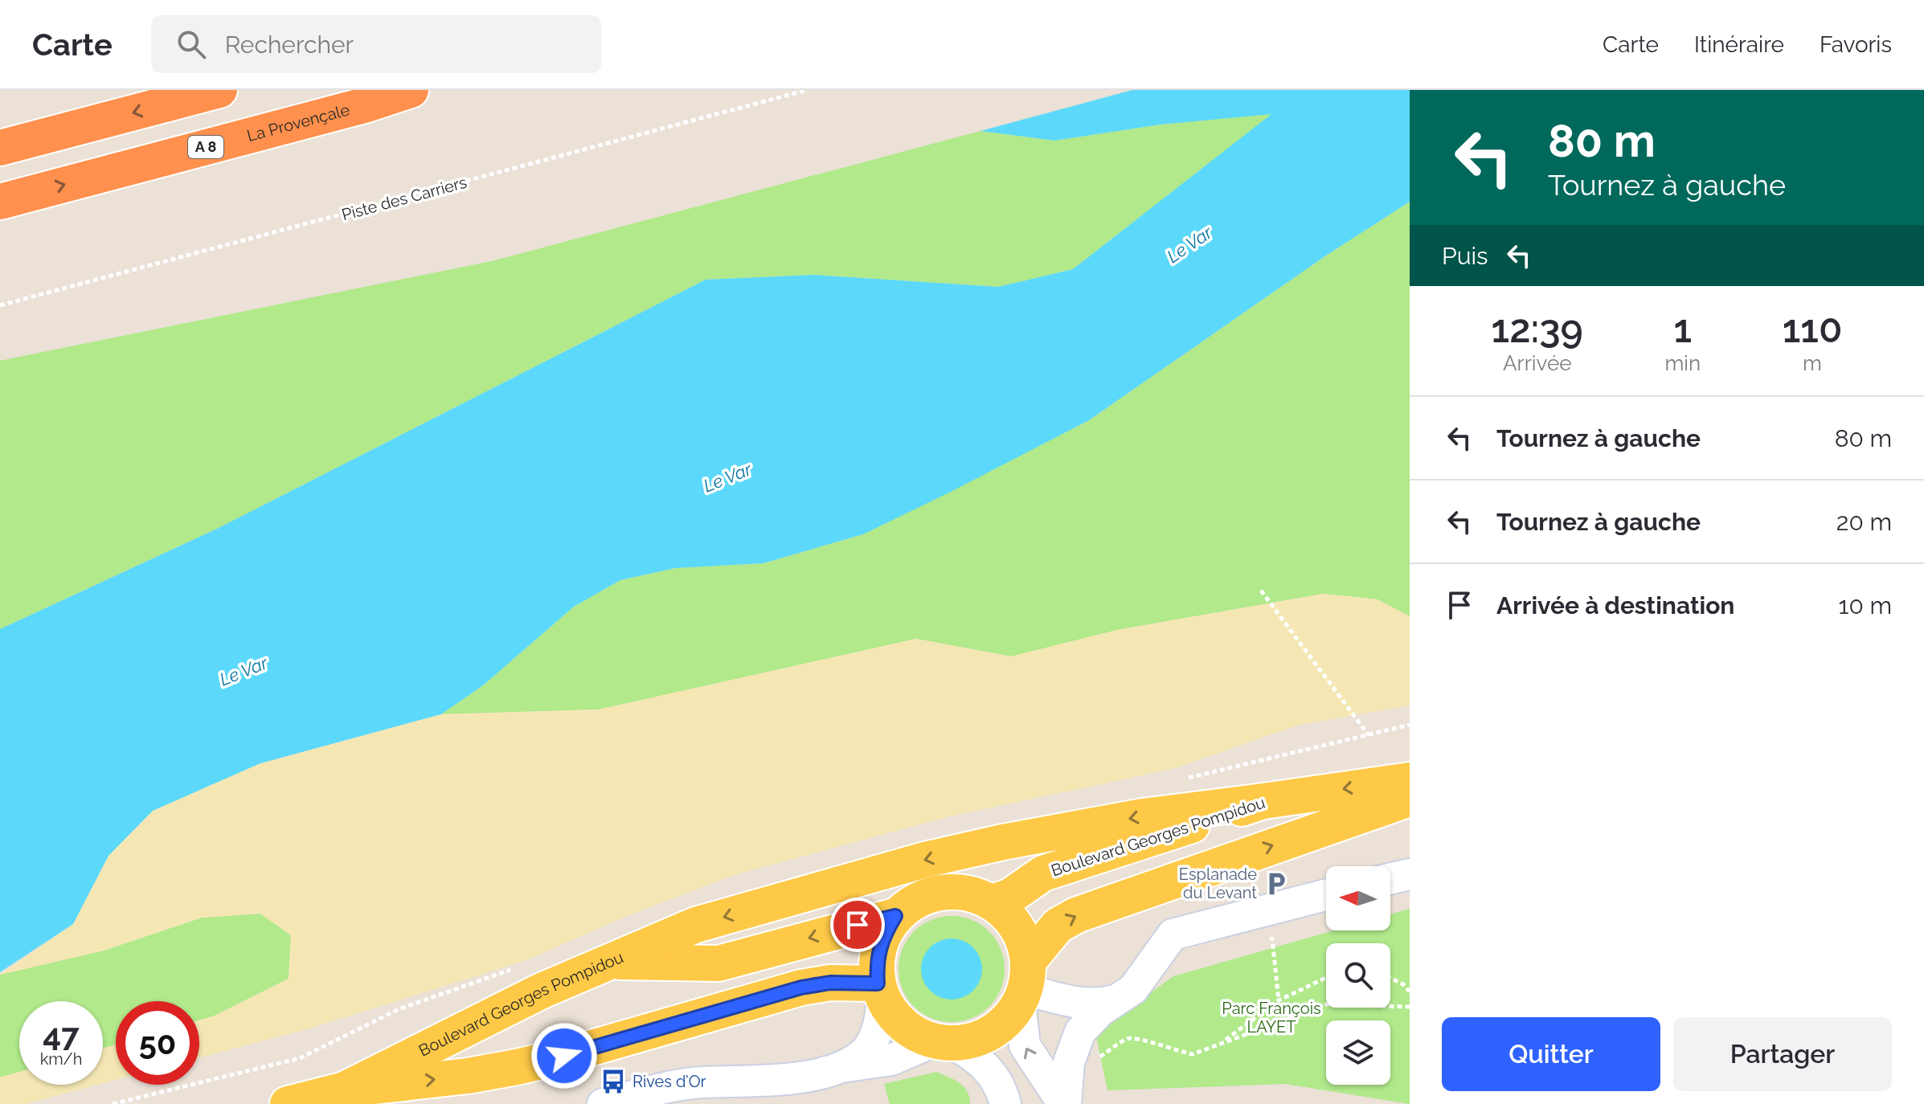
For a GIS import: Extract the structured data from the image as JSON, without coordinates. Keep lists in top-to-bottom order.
{
  "streets": {
    "highway": ["La Provençale", "A 8"],
    "main road": ["Boulevard Georges Pompidou"],
    "path": ["Piste des Carriers"]
  },
  "water": ["Le Var"],
  "parks": ["Parc François LAYET"],
  "places": {
    "parking": ["Esplanade du Levant"],
    "bus stop": ["Rives d’Or"]
  },
  "north": "left",
  "page": {
    "header": "Carte",
    "search": "Rechercher",
    "nav": ["Carte", "Itinéraire", "Favoris"],
    "turn": ["80 m", "Tournez à gauche"],
    "then": "Puis",
    "eta": [
      "12:39",
      "Arrivée",
      "1",
      "min",
      "110",
      "m"
    ],
    "list": [
      {
        "name": "Tournez à gauche",
        "value": "80 m"
      },
      {
        "name": "Tournez à gauche",
        "value": "20 m"
      },
      {
        "name": "Arrivée à destination",
        "value": "10 m"
      }
    ],
    "speed": "47 km/h",
    "limit": "50",
    "buttons": ["Quitter", "Partager"]
  }
}
